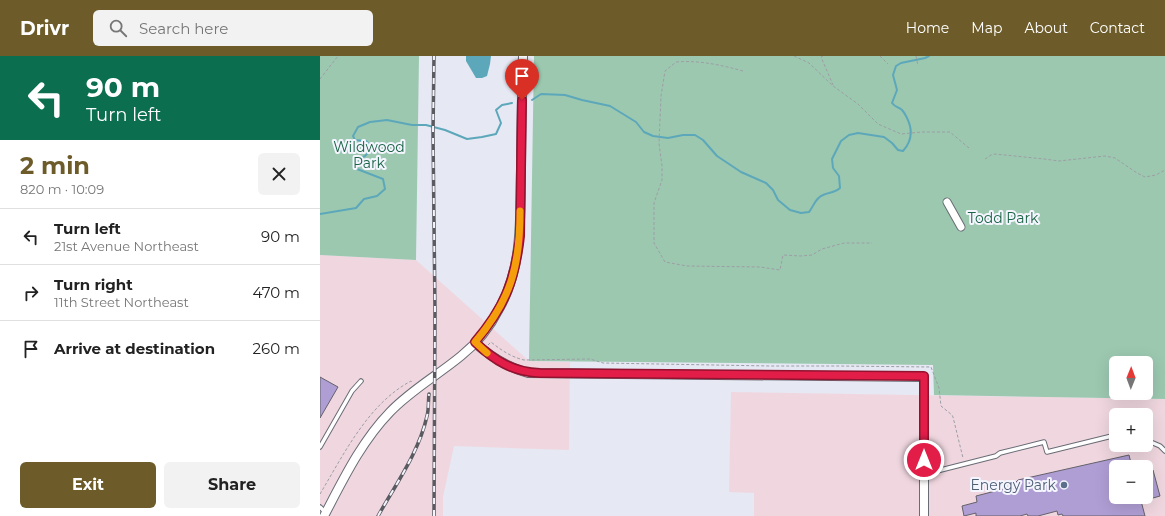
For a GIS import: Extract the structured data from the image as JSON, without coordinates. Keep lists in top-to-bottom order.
{
  "parks": ["Wildwood Park", "Todd Park"],
  "places": ["Energy Park"],
  "north": "top",
  "page": {
    "header": "Drivr",
    "search": "Search here",
    "nav": [
      "Home",
      "Map",
      "About",
      "Contact"
    ],
    "turn": ["90 m", "Turn left"],
    "heading": ["2 min", "820 m · 10:09"],
    "list": [
      {
        "name": "Turn left",
        "note": "21st Avenue Northeast",
        "value": "90 m"
      },
      {
        "name": "Turn right",
        "note": "11th Street Northeast",
        "value": "470 m"
      },
      {
        "name": "Arrive at destination",
        "value": "260 m"
      }
    ],
    "map_buttons": ["+", "−"],
    "buttons": ["Exit", "Share"]
  }
}
